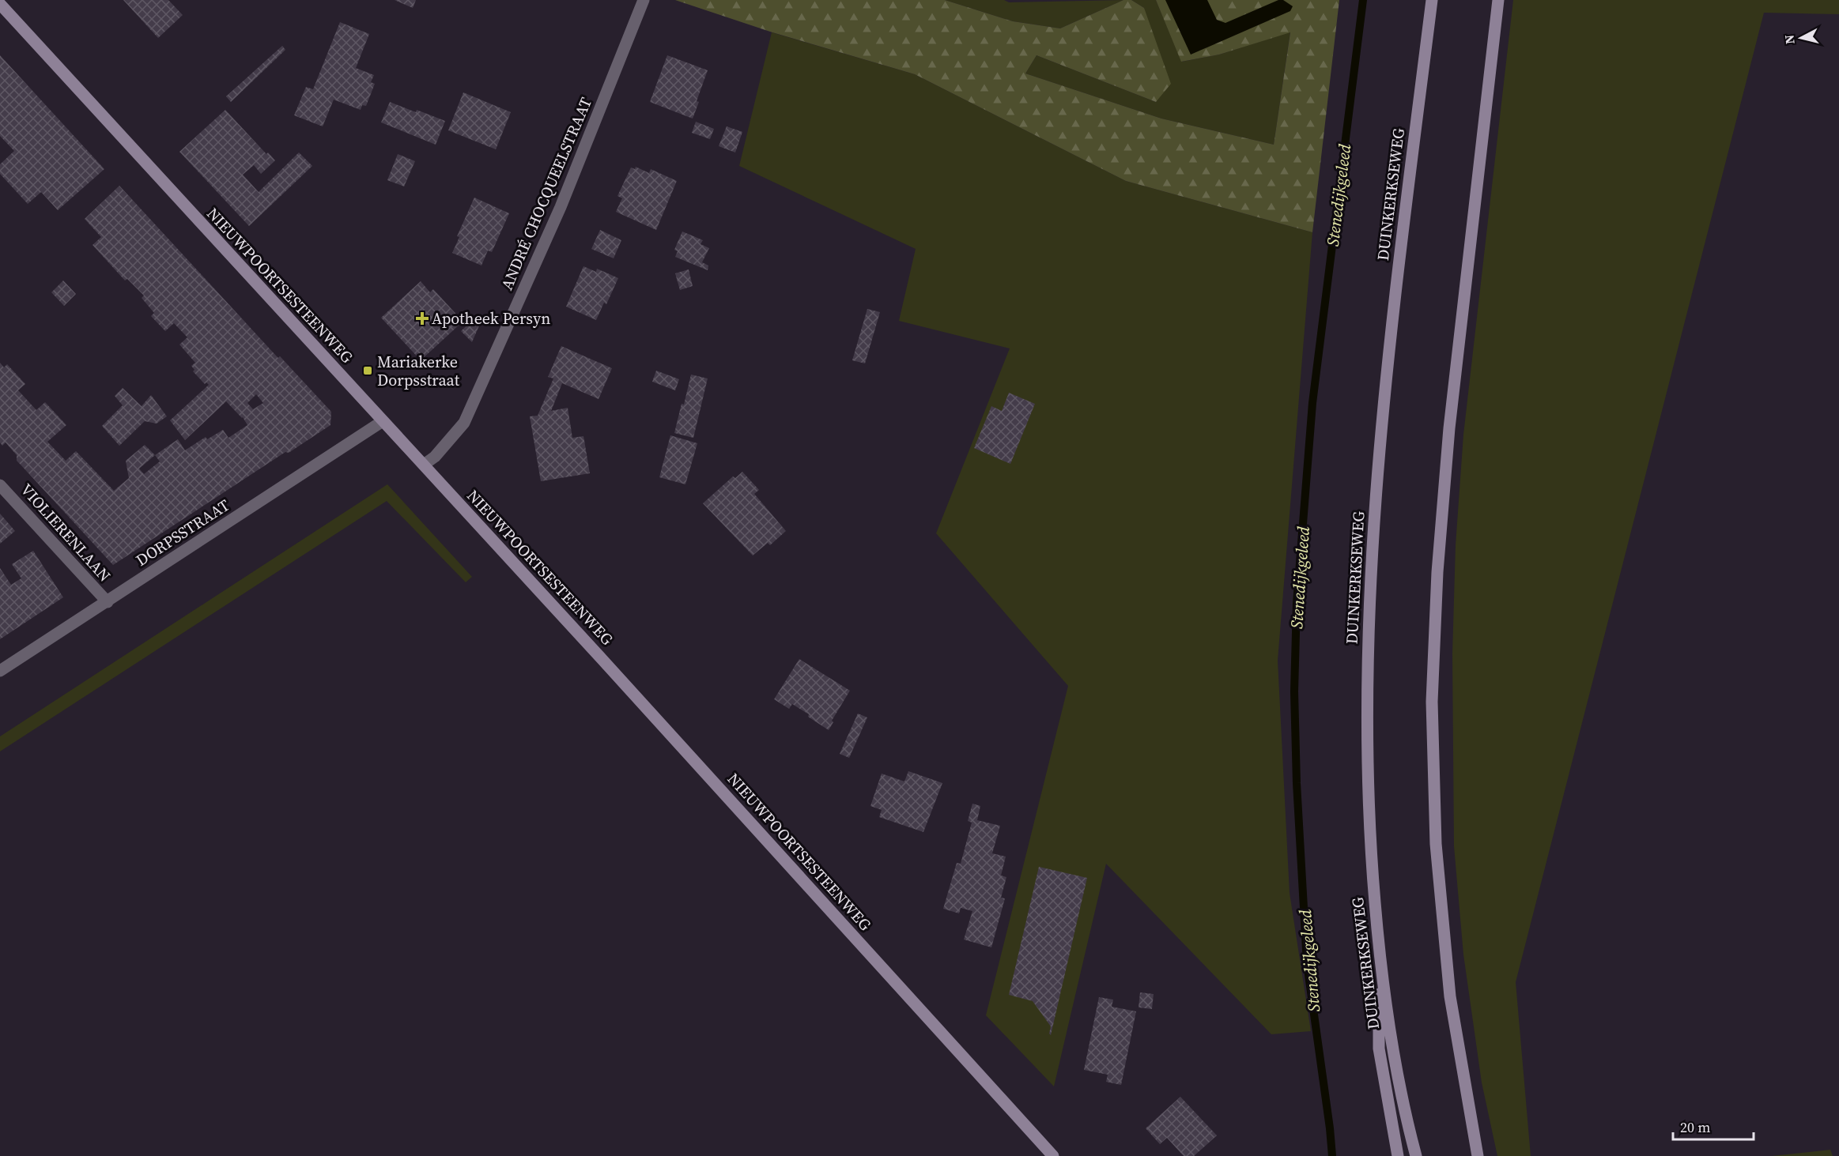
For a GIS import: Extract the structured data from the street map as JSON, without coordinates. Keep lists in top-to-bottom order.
{
  "streets": {
    "main road": ["DUINKERKSEWEG", "NIEUWPOORTSESTEENWEG"],
    "street": ["ANDRÉ CHOCQUEELSTRAAT", "VIOLIERENLAAN", "DORPSSTRAAT"]
  },
  "crossings": [
    ["ANDRÉ CHOCQUEELSTRAAT", "NIEUWPOORTSESTEENWEG"],
    ["NIEUWPOORTSESTEENWEG", "DORPSSTRAAT"],
    ["VIOLIERENLAAN", "DORPSSTRAAT"]
  ],
  "water": ["Stenedijkgeleed"],
  "places": {
    "health": ["Apotheek Persyn"],
    "transit": ["Mariakerke Dorpsstraat"]
  },
  "scale_bar": "20 m",
  "north": "left"
}
